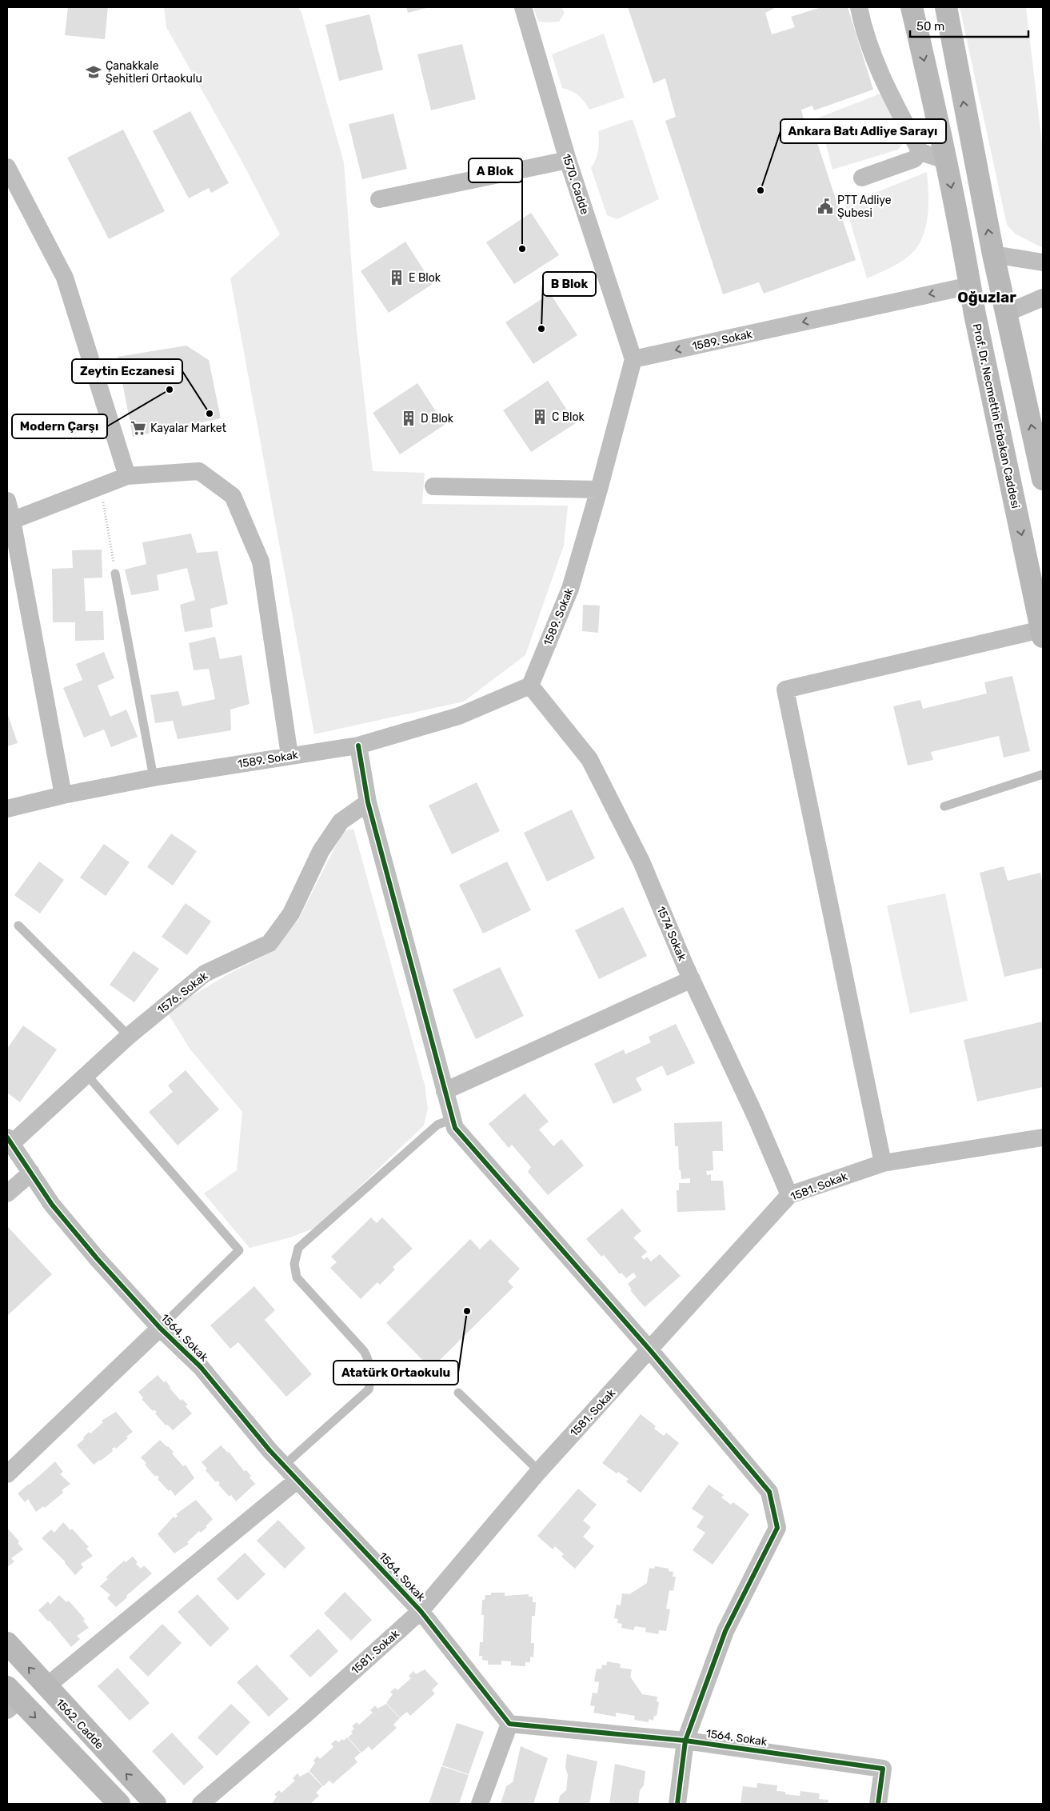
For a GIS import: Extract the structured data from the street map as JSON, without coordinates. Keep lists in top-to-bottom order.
{
  "streets": {
    "main road": ["Prof. Dr. Necmettin Erbakan Caddesi", "1562. Cadde"],
    "street": [
      "1570. Cadde",
      "1589. Sokak",
      "1574 Sokak",
      "1576. Sokak",
      "1581. Sokak",
      "1564. Sokak"
    ]
  },
  "crossings": [
    ["1570. Cadde", "1589. Sokak"],
    ["1589. Sokak", "Prof. Dr. Necmettin Erbakan Caddesi"],
    ["1589. Sokak", "1574 Sokak"],
    ["1574 Sokak", "1581. Sokak"],
    ["1576. Sokak", "1564. Sokak"],
    ["1581. Sokak", "1564. Sokak"]
  ],
  "districts": ["Oğuzlar"],
  "places": {
    "school or university": ["Çanakkale Şehitleri Ortaokulu"],
    "other": [
      "Ankara Batı Adliye Sarayı",
      "A Blok",
      "B Blok",
      "Modern Çarşı",
      "Zeytin Eczanesi",
      "Atatürk Ortaokulu"
    ],
    "public building": ["PTT Adliye Şubesi"],
    "building": ["E Blok", "C Blok", "D Blok"],
    "supermarket": ["Kayalar Market"]
  },
  "scale_bar": "50 m"
}
